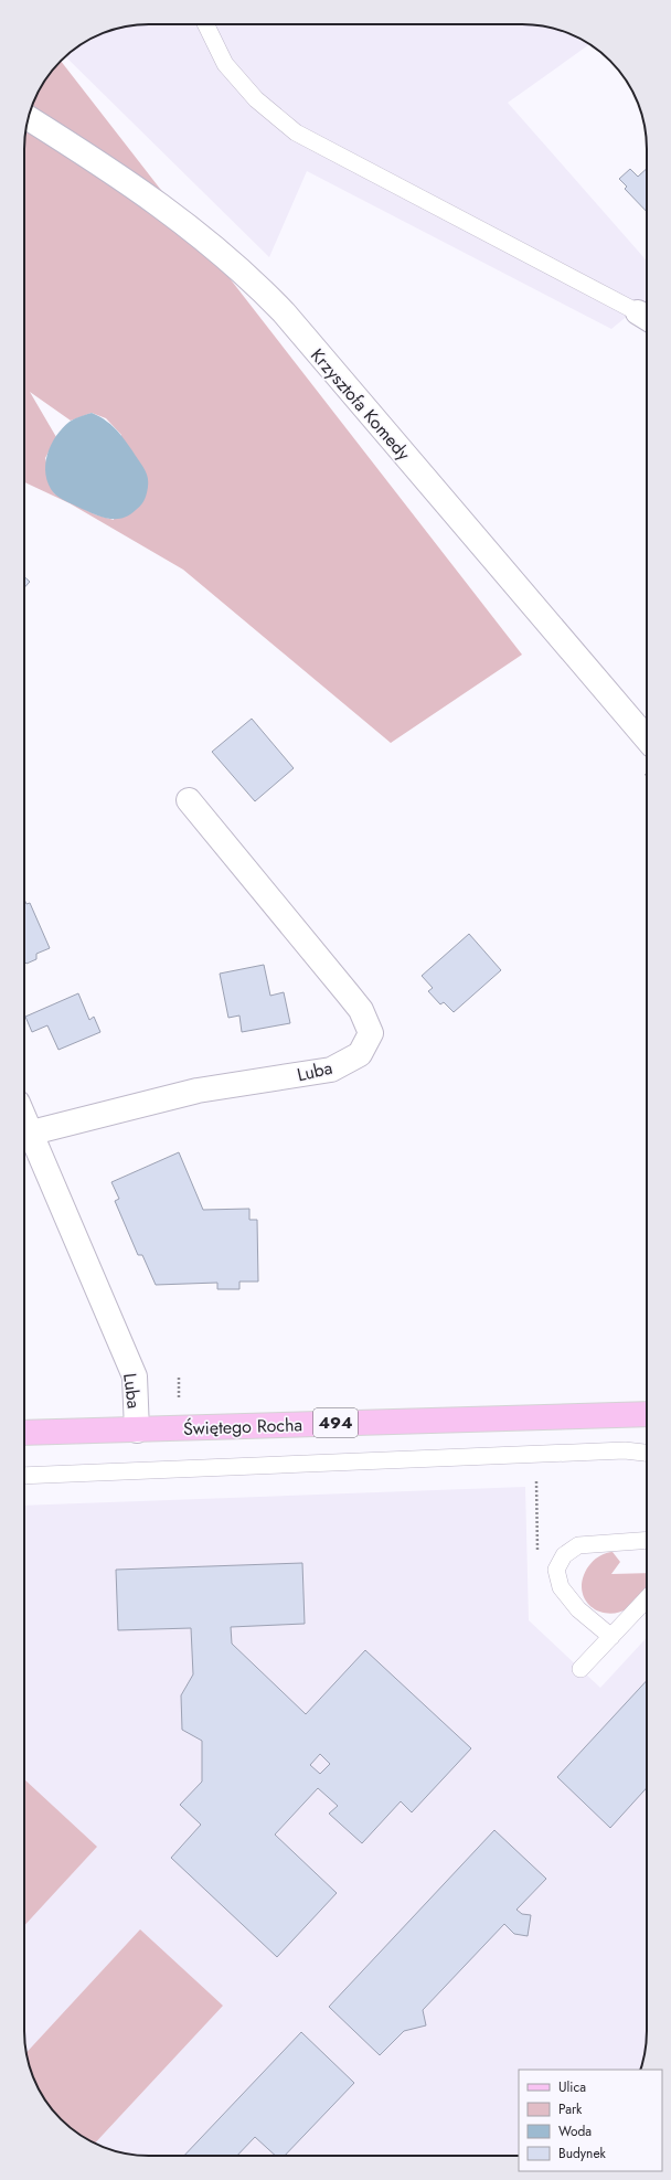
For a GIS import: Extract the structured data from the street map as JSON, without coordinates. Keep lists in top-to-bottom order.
{
  "streets": {
    "main road": ["494", "Świętego Rocha"],
    "street": ["Krzysztofa Komedy", "Luba"]
  },
  "crossings": [
    ["Luba", "Świętego Rocha"]
  ],
  "legend": [
    "Ulica",
    "Park",
    "Woda",
    "Budynek"
  ]
}
